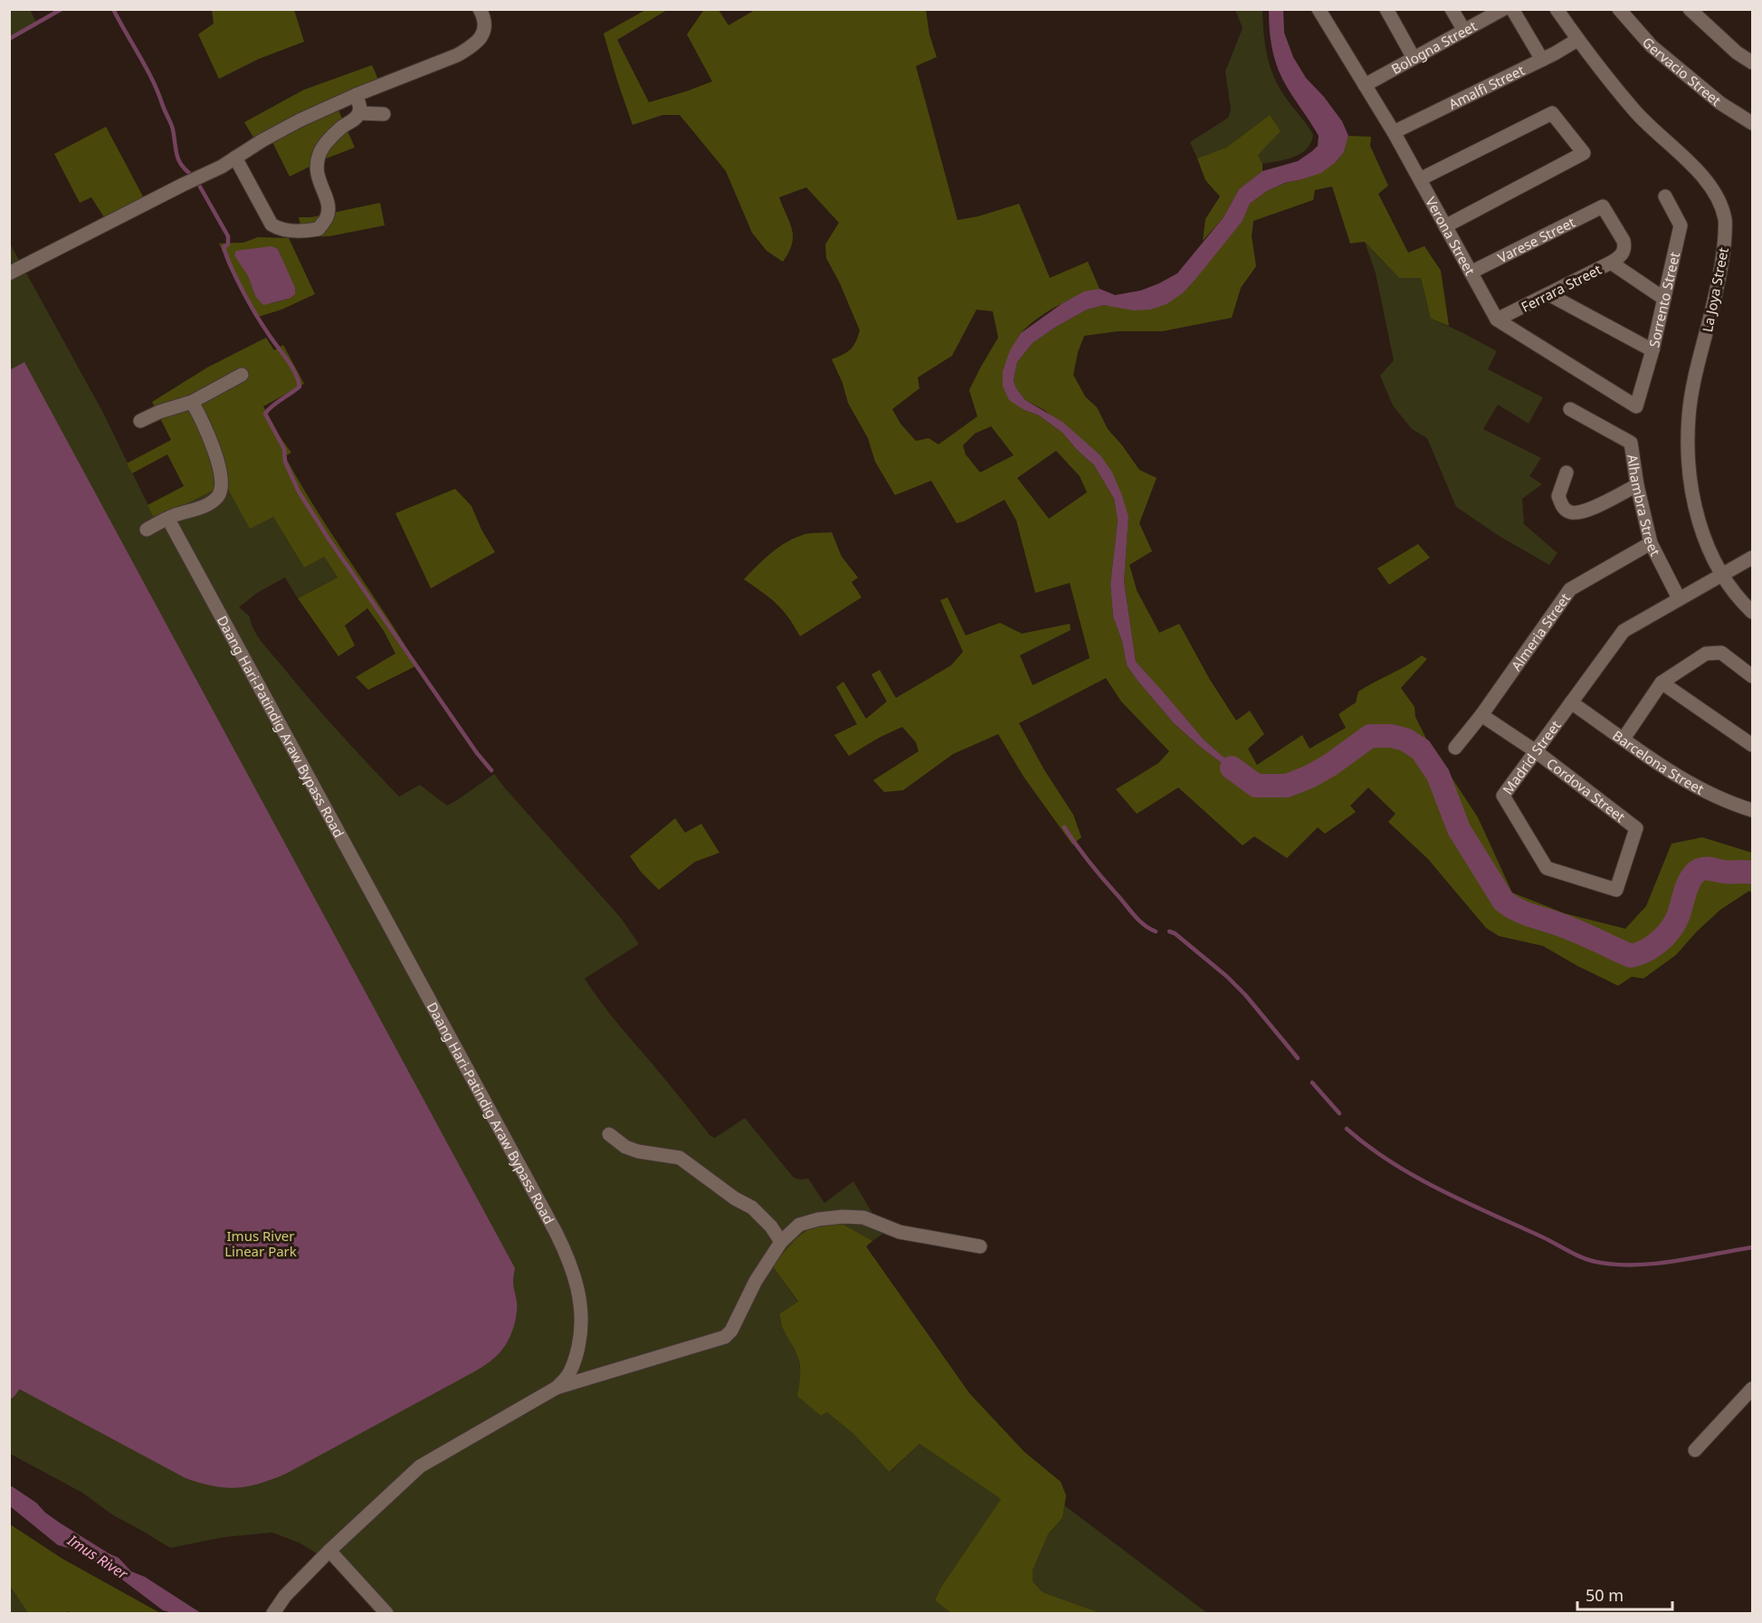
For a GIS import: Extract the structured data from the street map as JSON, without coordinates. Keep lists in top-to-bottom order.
{
  "streets": {
    "street": [
      "Bologna Street",
      "Gervacio Street",
      "Amalfi Street",
      "Verona Street",
      "Varese Street",
      "Ferrara Street",
      "La Joya Street",
      "Sorrento Street",
      "Alhambra Street",
      "Almeria Street",
      "Daang Hari-Patindig Araw Bypass Road",
      "Madrid Street",
      "Barcelona Street",
      "Cordova Street"
    ]
  },
  "crossings": [
    ["Bologna Street", "Verona Street"],
    ["Amalfi Street", "Verona Street"],
    ["Amalfi Street", "La Joya Street"],
    ["Verona Street", "Varese Street"],
    ["Verona Street", "Ferrara Street"],
    ["Verona Street", "Sorrento Street"],
    ["Varese Street", "Ferrara Street"],
    ["La Joya Street", "Madrid Street"],
    ["Alhambra Street", "Almeria Street"],
    ["Alhambra Street", "Madrid Street"],
    ["Almeria Street", "Cordova Street"],
    ["Madrid Street", "Barcelona Street"],
    ["Madrid Street", "Cordova Street"]
  ],
  "water": ["Imus River"],
  "parks": ["Imus River Linear Park"],
  "scale_bar": "50 m"
}
